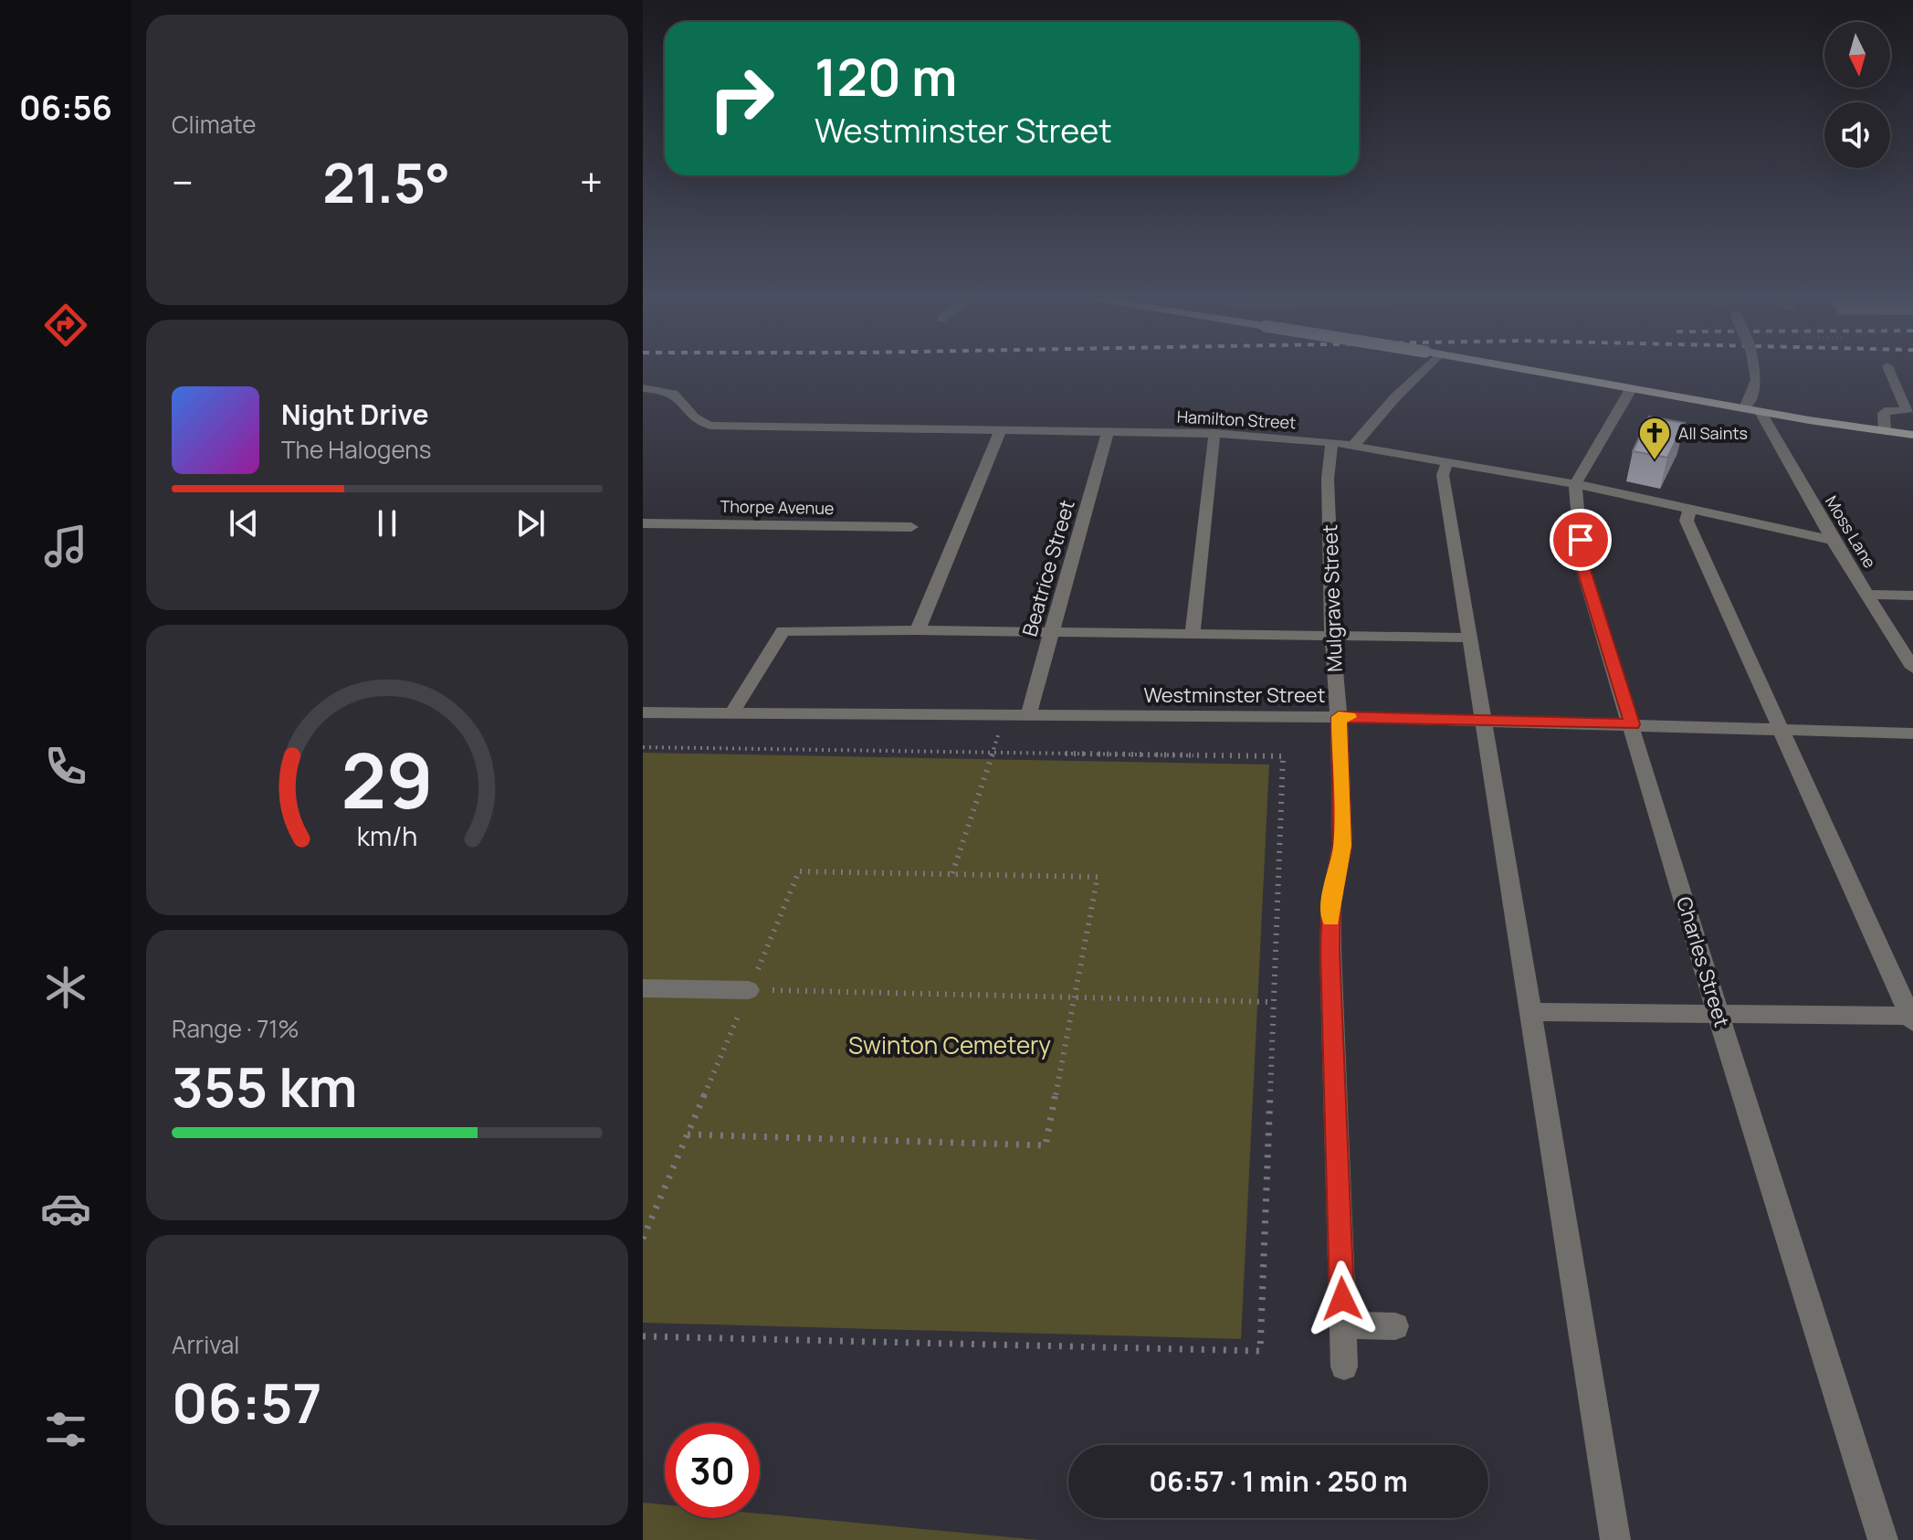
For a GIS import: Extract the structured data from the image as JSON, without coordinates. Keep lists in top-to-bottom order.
{
  "streets": {
    "street": [
      "Hamilton Street",
      "Thorpe Avenue",
      "Moss Lane",
      "Beatrice Street",
      "Mulgrave Street",
      "Westminster Street",
      "Charles Street"
    ]
  },
  "crossings": [
    ["Hamilton Street", "Moss Lane"],
    ["Hamilton Street", "Beatrice Street"],
    ["Hamilton Street", "Mulgrave Street"],
    ["Hamilton Street", "Charles Street"],
    ["Beatrice Street", "Westminster Street"],
    ["Mulgrave Street", "Westminster Street"],
    ["Westminster Street", "Charles Street"]
  ],
  "parks": ["Swinton Cemetery"],
  "places": {
    "church": ["All Saints"]
  },
  "north": "bottom",
  "page": {
    "tabs": "06:56",
    "tile": [
      "Climate",
      ["Range · 71%", "355 km"],
      ["Arrival", "06:57"]
    ],
    "turn": ["120 m", "Westminster Street"],
    "heat": ["−", "21.5°", "+"],
    "song": ["Night Drive", "The Halogens"],
    "limit": "30",
    "trip": "06:57 · 1 min · 250 m",
    "gauge": ["29", "km/h"]
  }
}
